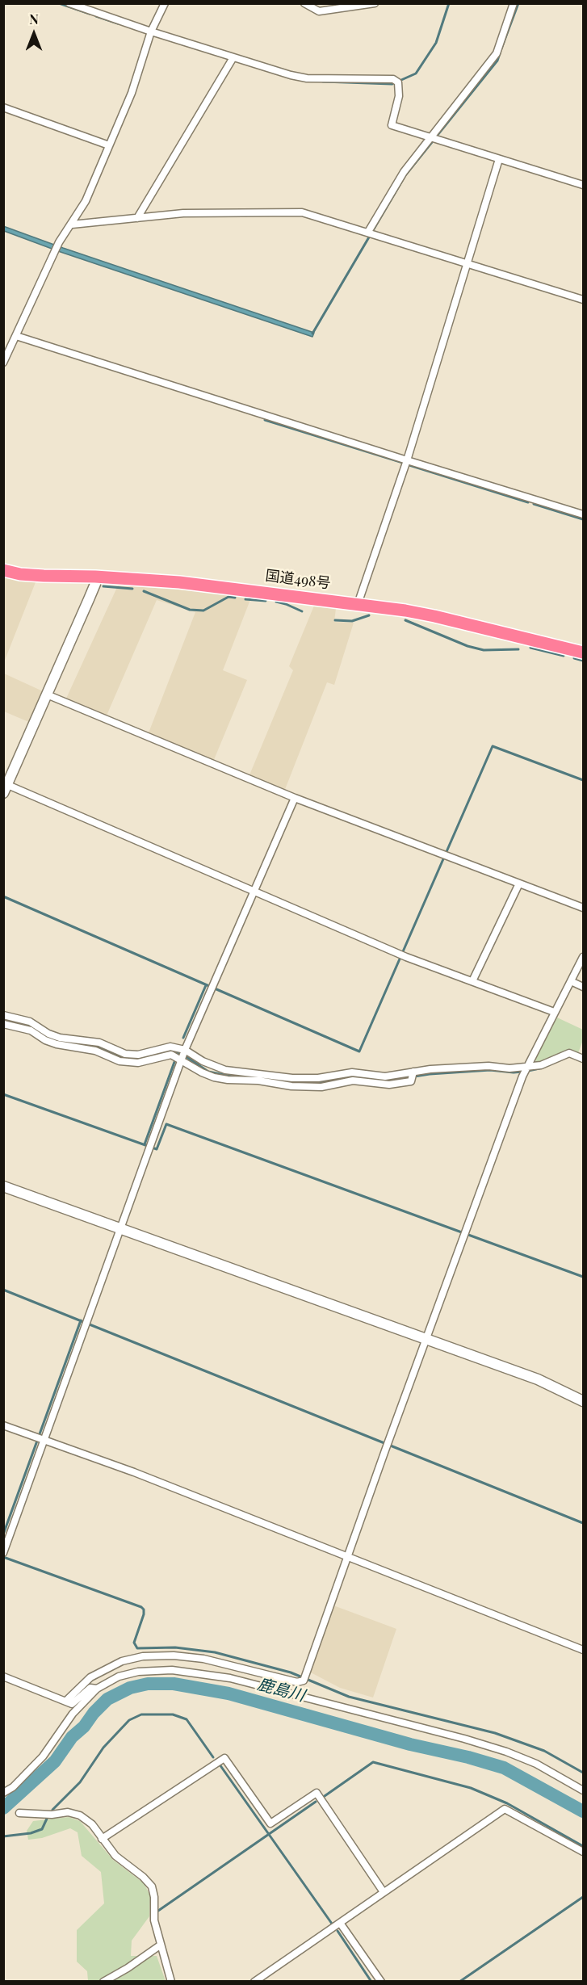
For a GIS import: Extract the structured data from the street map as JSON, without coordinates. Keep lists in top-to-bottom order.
{
  "streets": {
    "highway": ["国道498号"]
  },
  "water": ["鹿島川"],
  "north": "top"
}
